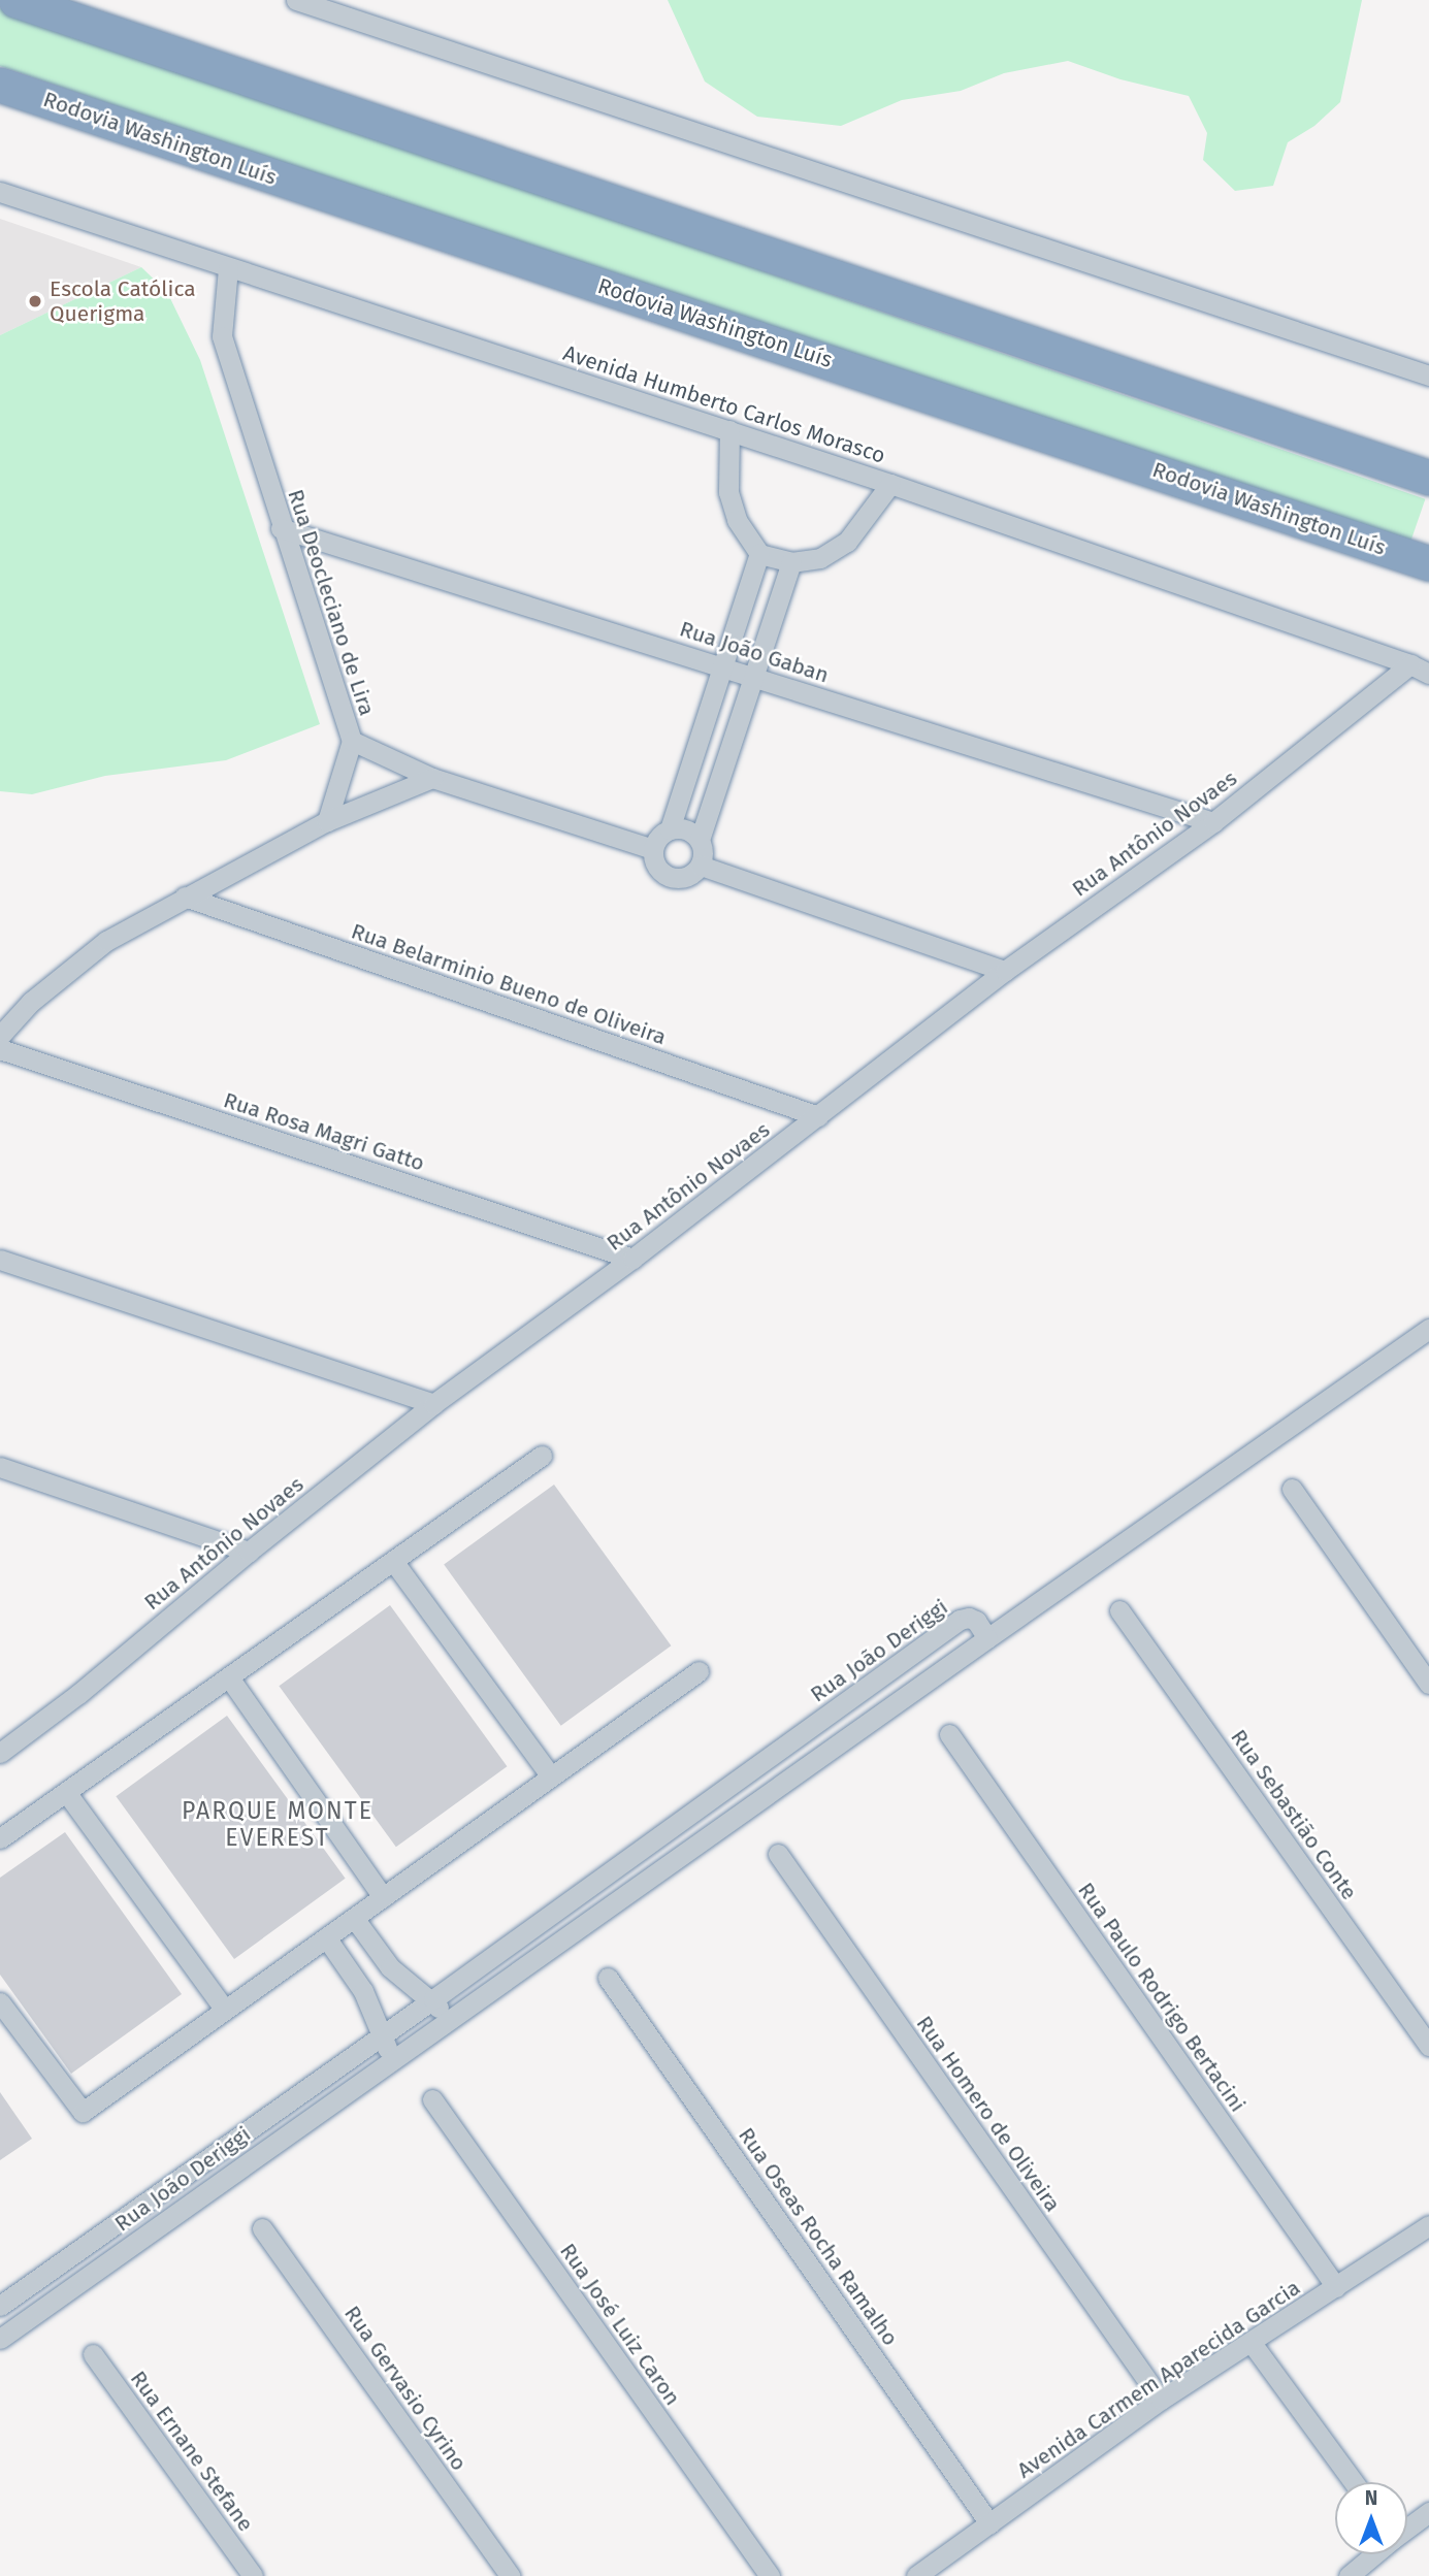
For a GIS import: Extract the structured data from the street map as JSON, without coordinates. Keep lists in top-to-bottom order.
{
  "streets": {
    "highway": ["Rodovia Washington Luís"],
    "street": [
      "Avenida Humberto Carlos Morasco",
      "Rua Deocleciano de Lira",
      "Rua João Gaban",
      "Rua Antônio Novaes",
      "Rua Belarminio Bueno de Oliveira",
      "Rua Rosa Magri Gatto",
      "Rua João Deriggi",
      "Rua Sebastião Conte",
      "Rua Paulo Rodrigo Bertacini",
      "Rua Homero de Oliveira",
      "Rua Oseas Rocha Ramalho",
      "Rua José Luiz Caron",
      "Avenida Carmem Aparecida Garcia",
      "Rua Gervasio Cyrino",
      "Rua Ernane Stefane"
    ]
  },
  "crossings": [
    ["Avenida Humberto Carlos Morasco", "Rua Deocleciano de Lira"],
    ["Avenida Humberto Carlos Morasco", "Rua Antônio Novaes"],
    ["Rua Deocleciano de Lira", "Rua João Gaban"],
    ["Rua João Gaban", "Rua Antônio Novaes"],
    ["Rua Antônio Novaes", "Rua Belarminio Bueno de Oliveira"],
    ["Rua Antônio Novaes", "Rua Rosa Magri Gatto"],
    ["Rua Paulo Rodrigo Bertacini", "Avenida Carmem Aparecida Garcia"],
    ["Rua Homero de Oliveira", "Avenida Carmem Aparecida Garcia"],
    ["Rua Oseas Rocha Ramalho", "Avenida Carmem Aparecida Garcia"]
  ],
  "districts": ["PARQUE MONTE EVEREST"],
  "places": ["Escola Católica Querigma"],
  "north": "top"
}
